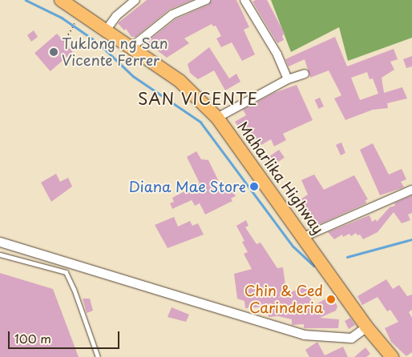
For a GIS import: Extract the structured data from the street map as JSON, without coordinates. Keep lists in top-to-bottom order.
{
  "streets": {
    "highway": ["Maharlika Highway"]
  },
  "districts": ["SAN VICENTE"],
  "places": ["Tuklong ng San Vicente Ferrer", "Diana Mae Store", "Chin & Ced Carinderia"],
  "scale_bar": "100 m"
}
